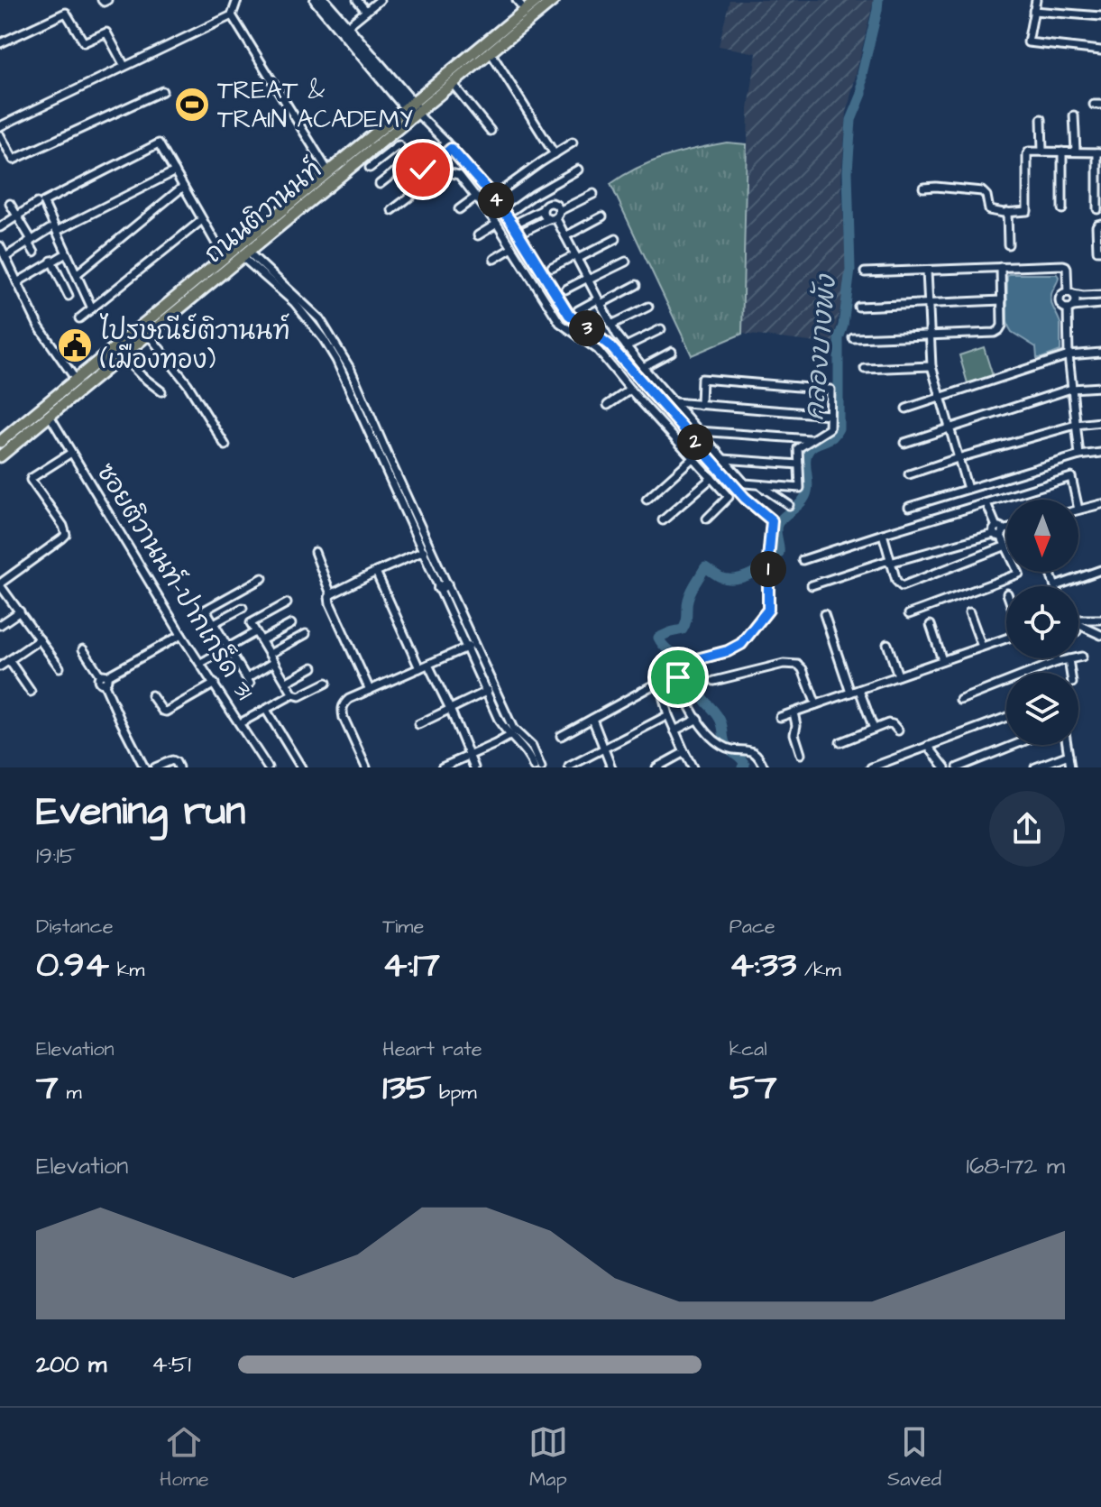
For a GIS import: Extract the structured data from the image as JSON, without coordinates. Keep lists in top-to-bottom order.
{
  "streets": {
    "main road": ["ถนนติวานนท์"],
    "street": ["ซอยติวานนท์-ปากเกร็ด 31"]
  },
  "crossings": [
    ["ถนนติวานนท์", "ซอยติวานนท์-ปากเกร็ด 31"]
  ],
  "water": ["คลองบางพัง"],
  "places": {
    "sports": ["TREAT & TRAIN ACADEMY"],
    "public building": ["ไปรษณีย์ติวานนท์ (เมืองทอง)"]
  },
  "north": "bottom",
  "page": {
    "pins": [
      "4",
      "3",
      "2",
      "1"
    ],
    "heading": ["Evening run", "19:15"],
    "stats": [
      ["Distance", "0.94 km"],
      ["Time", "4:17"],
      ["Pace", "4:33 /km"],
      ["Elevation", "7 m"],
      ["Heart rate", "135 bpm"],
      ["kcal", "57"]
    ],
    "chart": ["Elevation", "168–172 m"],
    "list": [
      {
        "name": "200 m",
        "note": "4:51"
      }
    ],
    "tabs": ["Home", "Map", "Saved"]
  }
}
